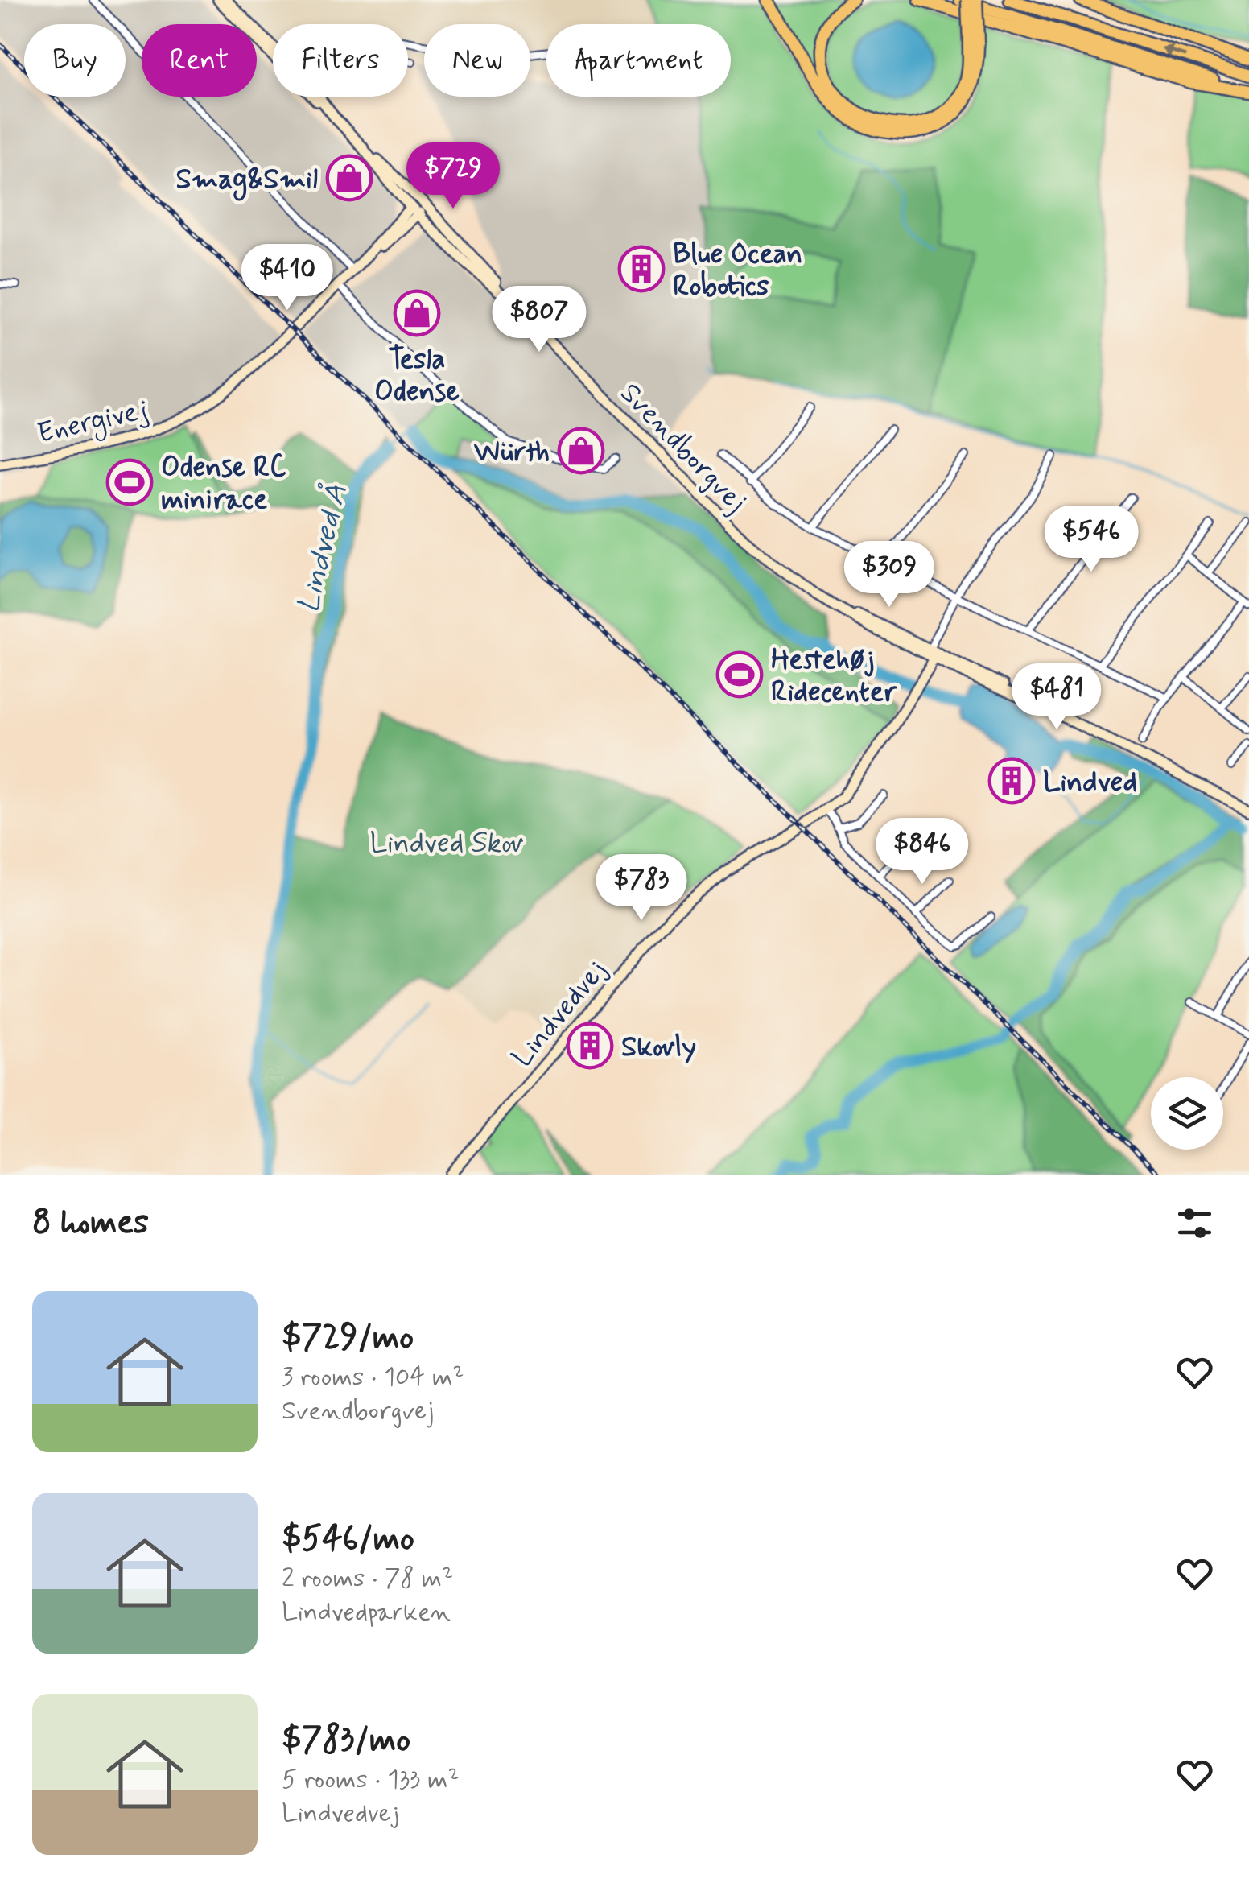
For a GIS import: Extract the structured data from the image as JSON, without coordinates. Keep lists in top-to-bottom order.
{
  "streets": {
    "main road": ["Energivej", "Svendborgvej", "Lindvedvej"]
  },
  "crossings": [
    ["Energivej", "Svendborgvej"],
    ["Svendborgvej", "Lindvedvej"]
  ],
  "water": ["Lindved Å"],
  "parks": ["Lindved Skov"],
  "places": {
    "shop": ["Smag&Smil", "Tesla Odense", "Würth"],
    "building": ["Blue Ocean Robotics", "Lindved", "Skovly"],
    "sports": ["Odense RC minirace", "Hestehøj Ridecenter"]
  },
  "page": {
    "chip": [
      "Buy",
      "Rent",
      "Filters",
      "New",
      "Apartment"
    ],
    "price": [
      "$729",
      "$410",
      "$807",
      "$546",
      "$309",
      "$481",
      "$846",
      "$783"
    ],
    "heading": "8 homes",
    "list": [
      {
        "name": "$729/mo",
        "note": "3 rooms · 104 m² · Svendborgvej"
      },
      {
        "name": "$546/mo",
        "note": "2 rooms · 78 m² · Lindvedparken"
      },
      {
        "name": "$783/mo",
        "note": "5 rooms · 133 m² · Lindvedvej"
      }
    ]
  }
}
